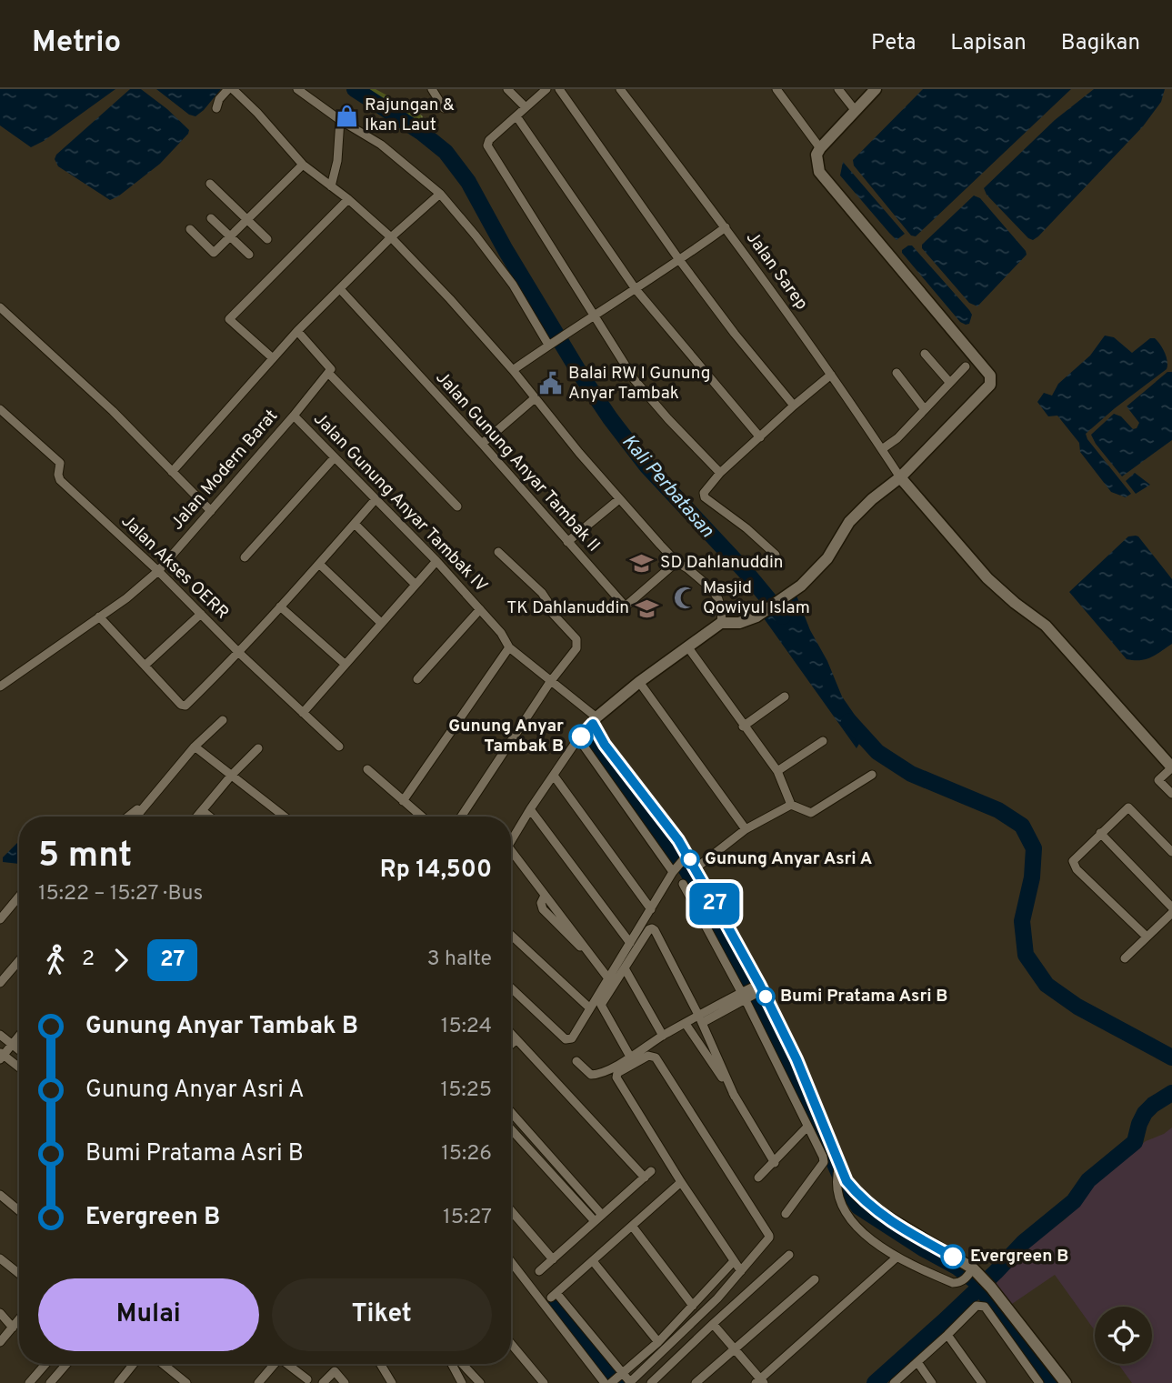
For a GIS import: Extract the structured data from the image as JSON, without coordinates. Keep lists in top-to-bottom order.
{
  "streets": {
    "street": [
      "Jalan Sarep",
      "Jalan Gunung Anyar Tambak II",
      "Jalan Modern Barat",
      "Jalan Gunung Anyar Tambak IV",
      "Jalan Akses OERR"
    ]
  },
  "crossings": [
    ["Jalan Modern Barat", "Jalan Gunung Anyar Tambak IV"],
    ["Jalan Modern Barat", "Jalan Akses OERR"]
  ],
  "water": ["Kali Perbatasan"],
  "places": {
    "shop": ["Rajungan & Ikan Laut"],
    "public building": ["Balai RW I Gunung Anyar Tambak"],
    "school or university": ["SD Dahlanuddin", "TK Dahlanuddin"],
    "mosque": ["Masjid Qowiyul Islam"],
    "other": [
      "Gunung Anyar Tambak B",
      "Gunung Anyar Asri A",
      "Bumi Pratama Asri B",
      "Evergreen B"
    ]
  },
  "lines": ["bus line 27"],
  "page": {
    "header": "Metrio",
    "nav": ["Peta", "Lapisan", "Bagikan"],
    "on_map": "27",
    "heading": ["5 mnt", "15:22 – 15:27 · Bus", "Rp 14,500"],
    "legs": ["2", "27", "3 halte"],
    "list": [
      {
        "name": "Gunung Anyar Tambak B",
        "value": "15:24"
      },
      {
        "name": "Gunung Anyar Asri A",
        "value": "15:25"
      },
      {
        "name": "Bumi Pratama Asri B",
        "value": "15:26"
      },
      {
        "name": "Evergreen B",
        "value": "15:27"
      }
    ],
    "buttons": ["Mulai", "Tiket"]
  }
}
